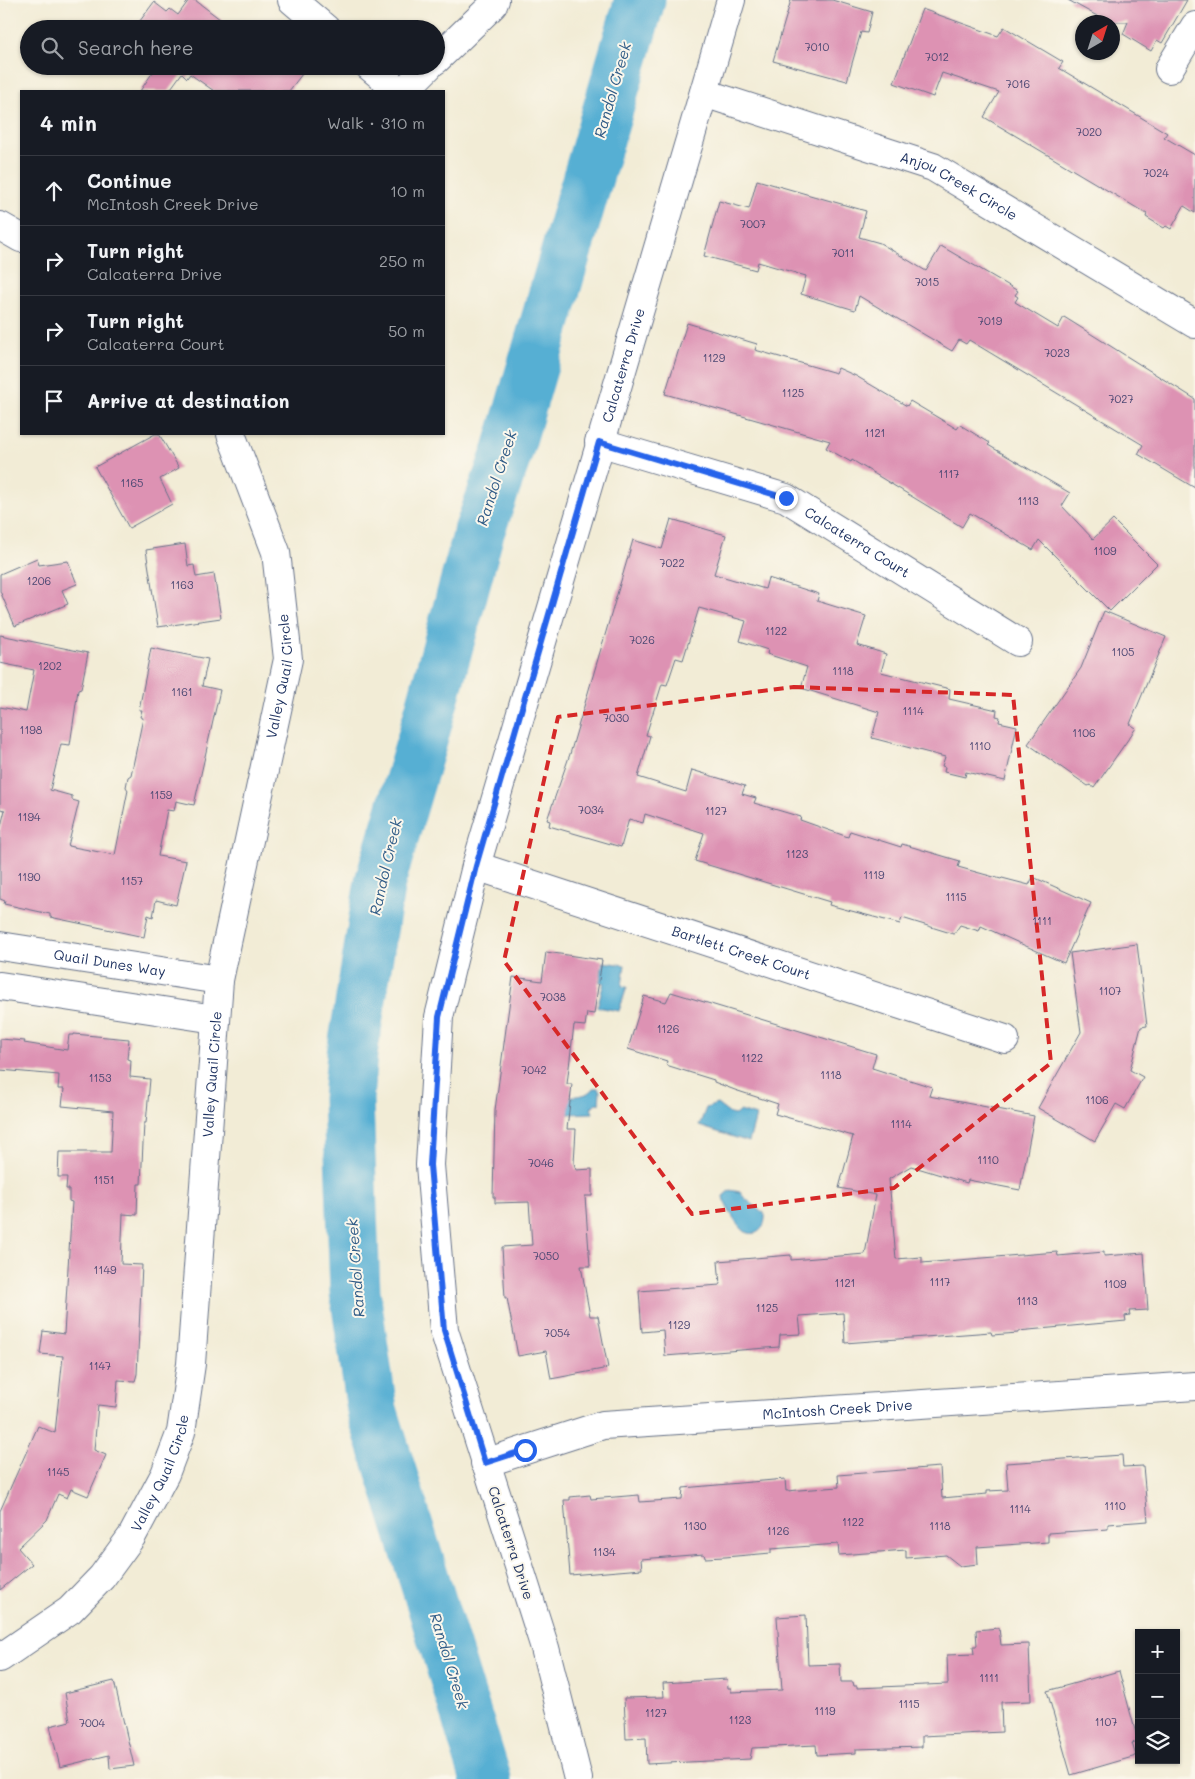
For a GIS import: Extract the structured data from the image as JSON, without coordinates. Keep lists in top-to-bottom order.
{
  "streets": {
    "street": [
      "Anjou Creek Circle",
      "Calcaterra Drive",
      "Calcaterra Court",
      "Valley Quail Circle",
      "Bartlett Creek Court",
      "Quail Dunes Way",
      "McIntosh Creek Drive"
    ]
  },
  "crossings": [
    ["Anjou Creek Circle", "Calcaterra Drive"],
    ["Calcaterra Drive", "Calcaterra Court"],
    ["Calcaterra Drive", "Bartlett Creek Court"],
    ["Calcaterra Drive", "McIntosh Creek Drive"],
    ["Valley Quail Circle", "Quail Dunes Way"]
  ],
  "water": ["Randol Creek"],
  "house_numbers": [
    "7010",
    "7012",
    "7016",
    "7020",
    "7024",
    "7007",
    "7011",
    "7015",
    "7019",
    "7023",
    "1129",
    "1125",
    "7027",
    "1121",
    "1117",
    "1165",
    "1113",
    "1109",
    "7022",
    "1206",
    "1163",
    "1122",
    "7026",
    "1105",
    "1202",
    "1118",
    "1161",
    "1114",
    "7030",
    "1198",
    "1106",
    "1110",
    "1159",
    "7034",
    "1127",
    "1194",
    "1123",
    "1119",
    "1190",
    "1157",
    "1115",
    "1111",
    "1107",
    "7038",
    "1126",
    "1122",
    "7042",
    "1118",
    "1153",
    "1106",
    "1114",
    "1110",
    "7046",
    "1151",
    "7050",
    "1149",
    "1117",
    "1121",
    "1109",
    "1113",
    "1125",
    "1129",
    "7054",
    "1147",
    "1145",
    "1110",
    "1114",
    "1122",
    "1130",
    "1118",
    "1126",
    "1134",
    "1111",
    "1115",
    "1119",
    "1127",
    "1123",
    "1107",
    "7004"
  ],
  "north": "top right",
  "page": {
    "search": "Search here",
    "heading": ["4 min", "Walk · 310 m"],
    "list": [
      ["Continue", "McIntosh Creek Drive", "10 m"],
      ["Turn right", "Calcaterra Drive", "250 m"],
      ["Turn right", "Calcaterra Court", "50 m"],
      "Arrive at destination"
    ],
    "map_buttons": ["+", "−"]
  }
}
